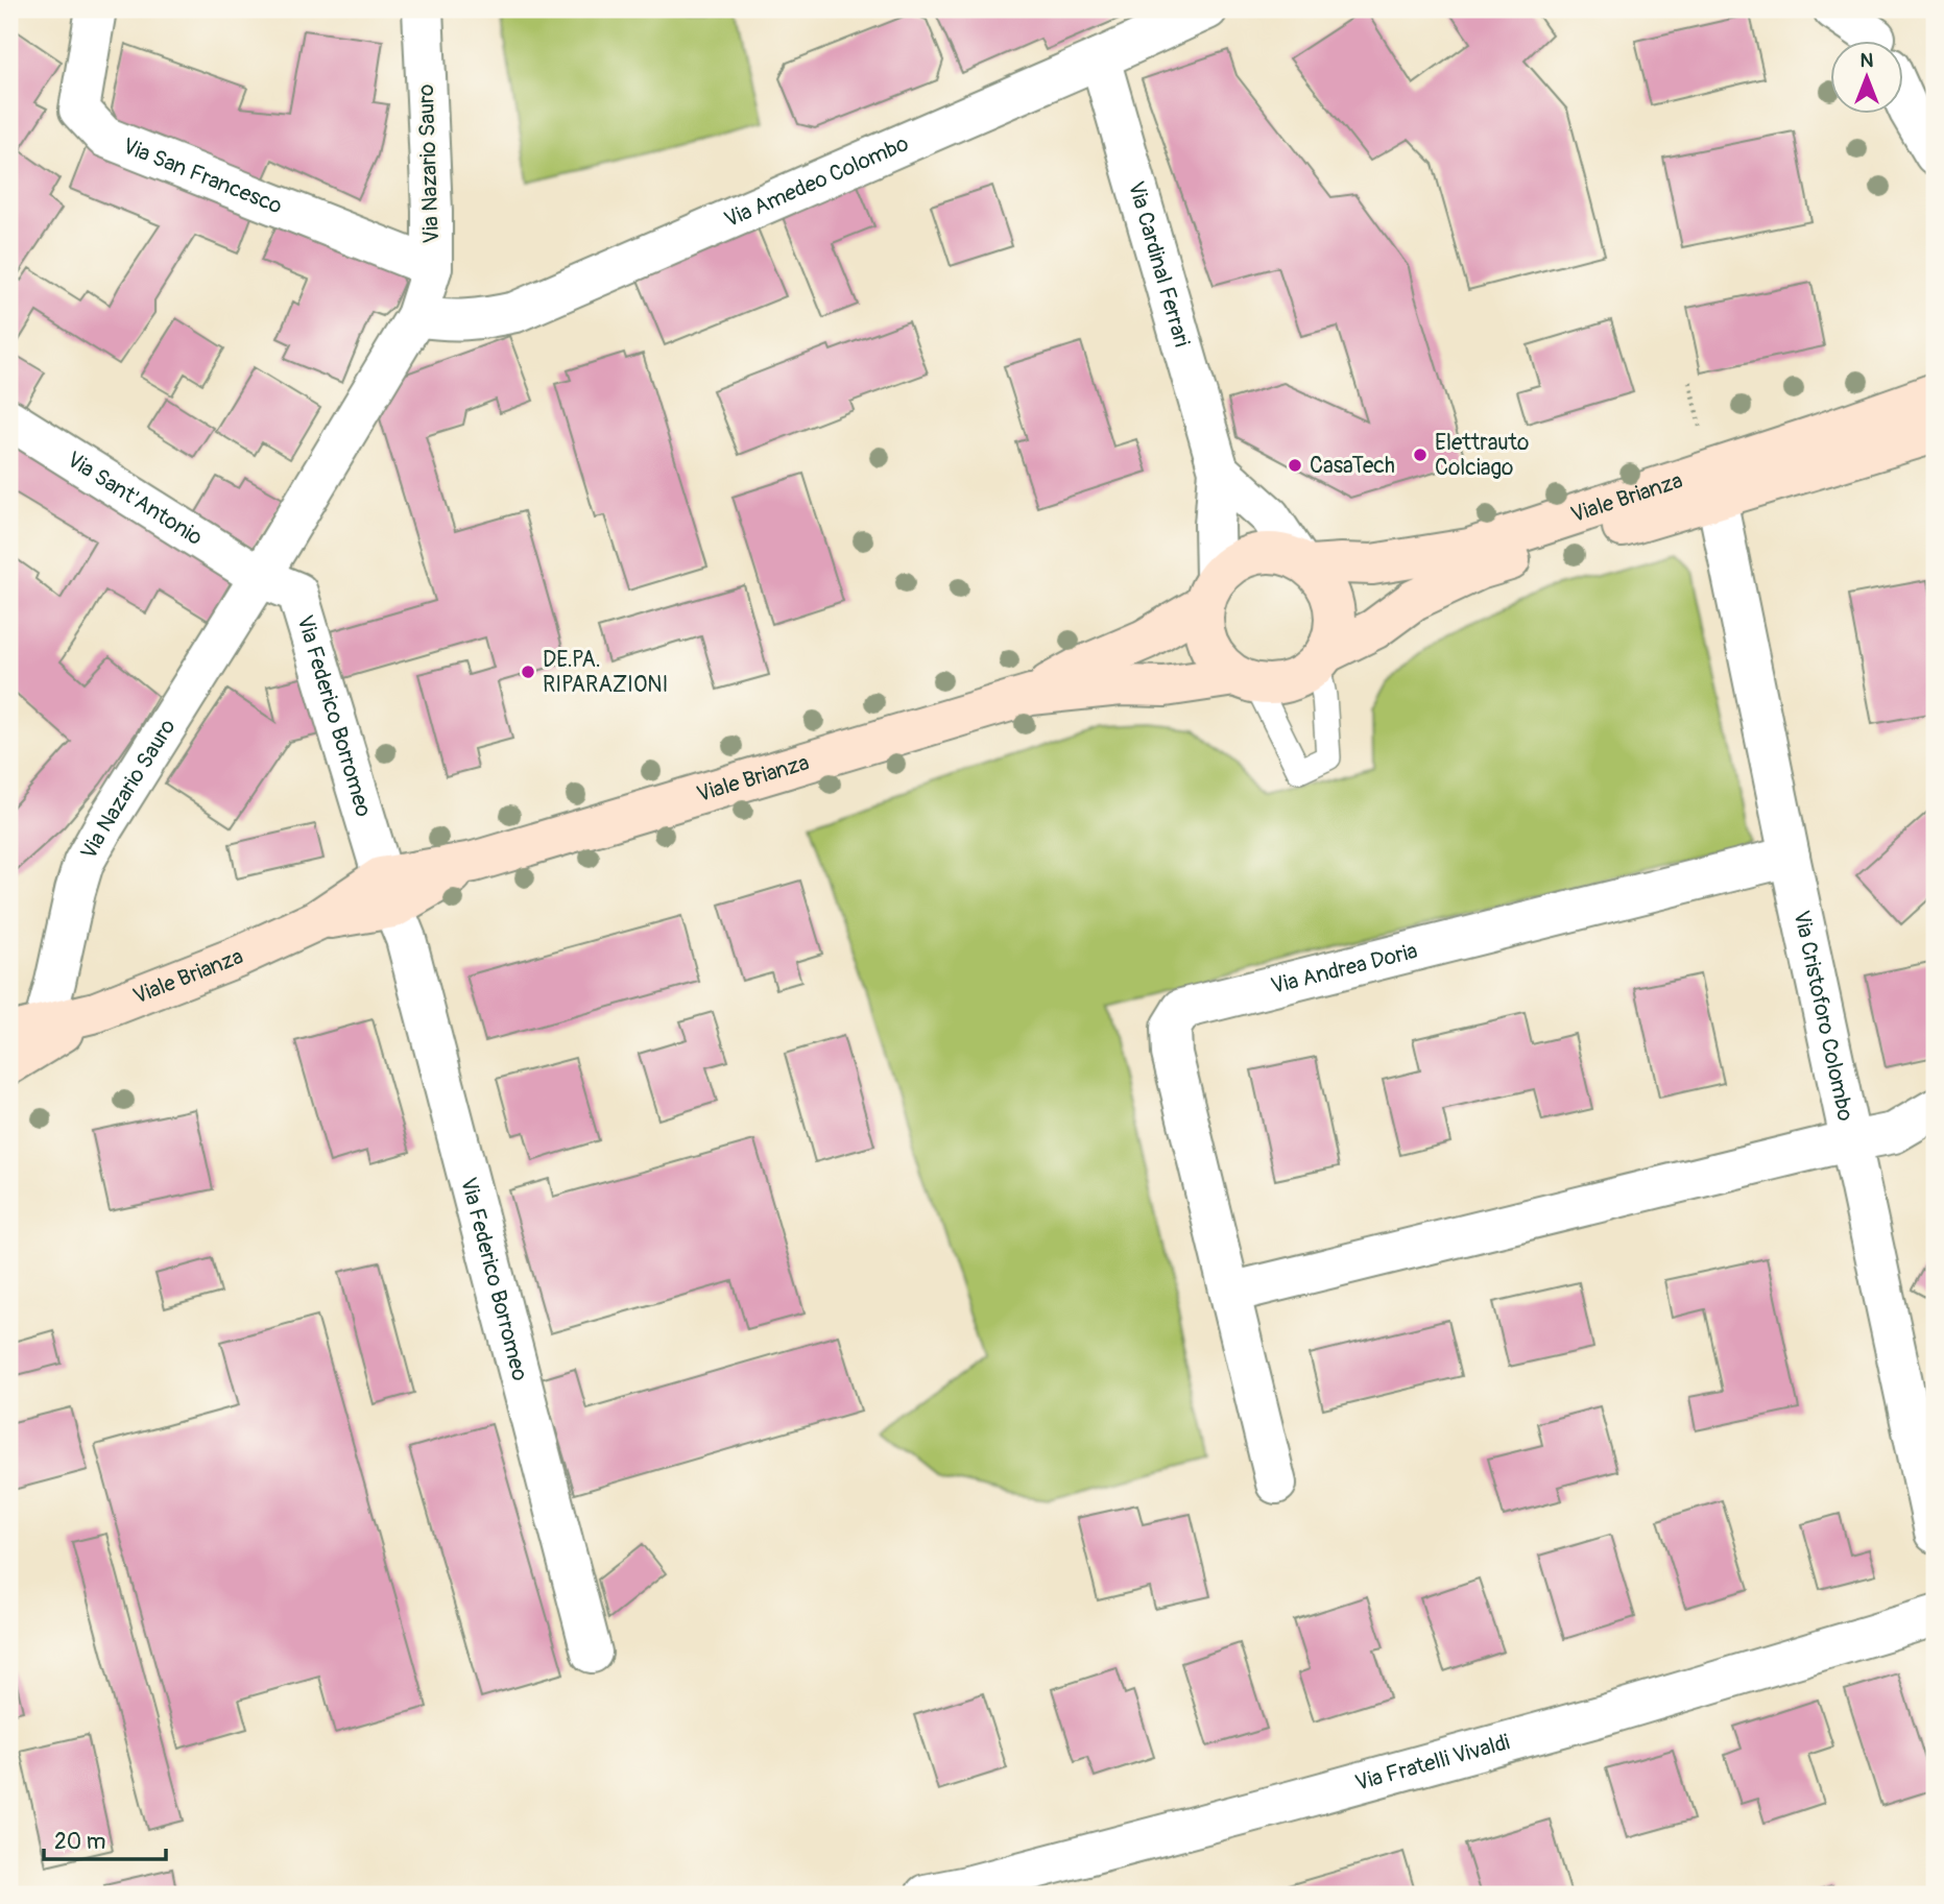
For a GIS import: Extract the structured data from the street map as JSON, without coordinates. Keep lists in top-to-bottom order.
{
  "streets": {
    "main road": ["Viale Brianza"],
    "street": [
      "Via Nazario Sauro",
      "Via San Francesco",
      "Via Amedeo Colombo",
      "Via Cardinal Ferrari",
      "Via Sant'Antonio",
      "Via Federico Borromeo",
      "Via Andrea Doria",
      "Via Cristoforo Colombo",
      "Via Fratelli Vivaldi"
    ]
  },
  "crossings": [
    ["Via Nazario Sauro", "Via San Francesco"],
    ["Via Nazario Sauro", "Via Amedeo Colombo"],
    ["Via Nazario Sauro", "Viale Brianza"],
    ["Via Nazario Sauro", "Via Sant'Antonio"],
    ["Via Nazario Sauro", "Via Federico Borromeo"],
    ["Via Amedeo Colombo", "Via Cardinal Ferrari"],
    ["Via Cardinal Ferrari", "Viale Brianza"],
    ["Viale Brianza", "Via Federico Borromeo"],
    ["Viale Brianza", "Via Cristoforo Colombo"],
    ["Via Sant'Antonio", "Via Federico Borromeo"],
    ["Via Andrea Doria", "Via Cristoforo Colombo"]
  ],
  "places": ["Elettrauto Colciago", "CasaTech", "DE.PA. RIPARAZIONI"],
  "scale_bar": "20 m",
  "north": "top"
}
